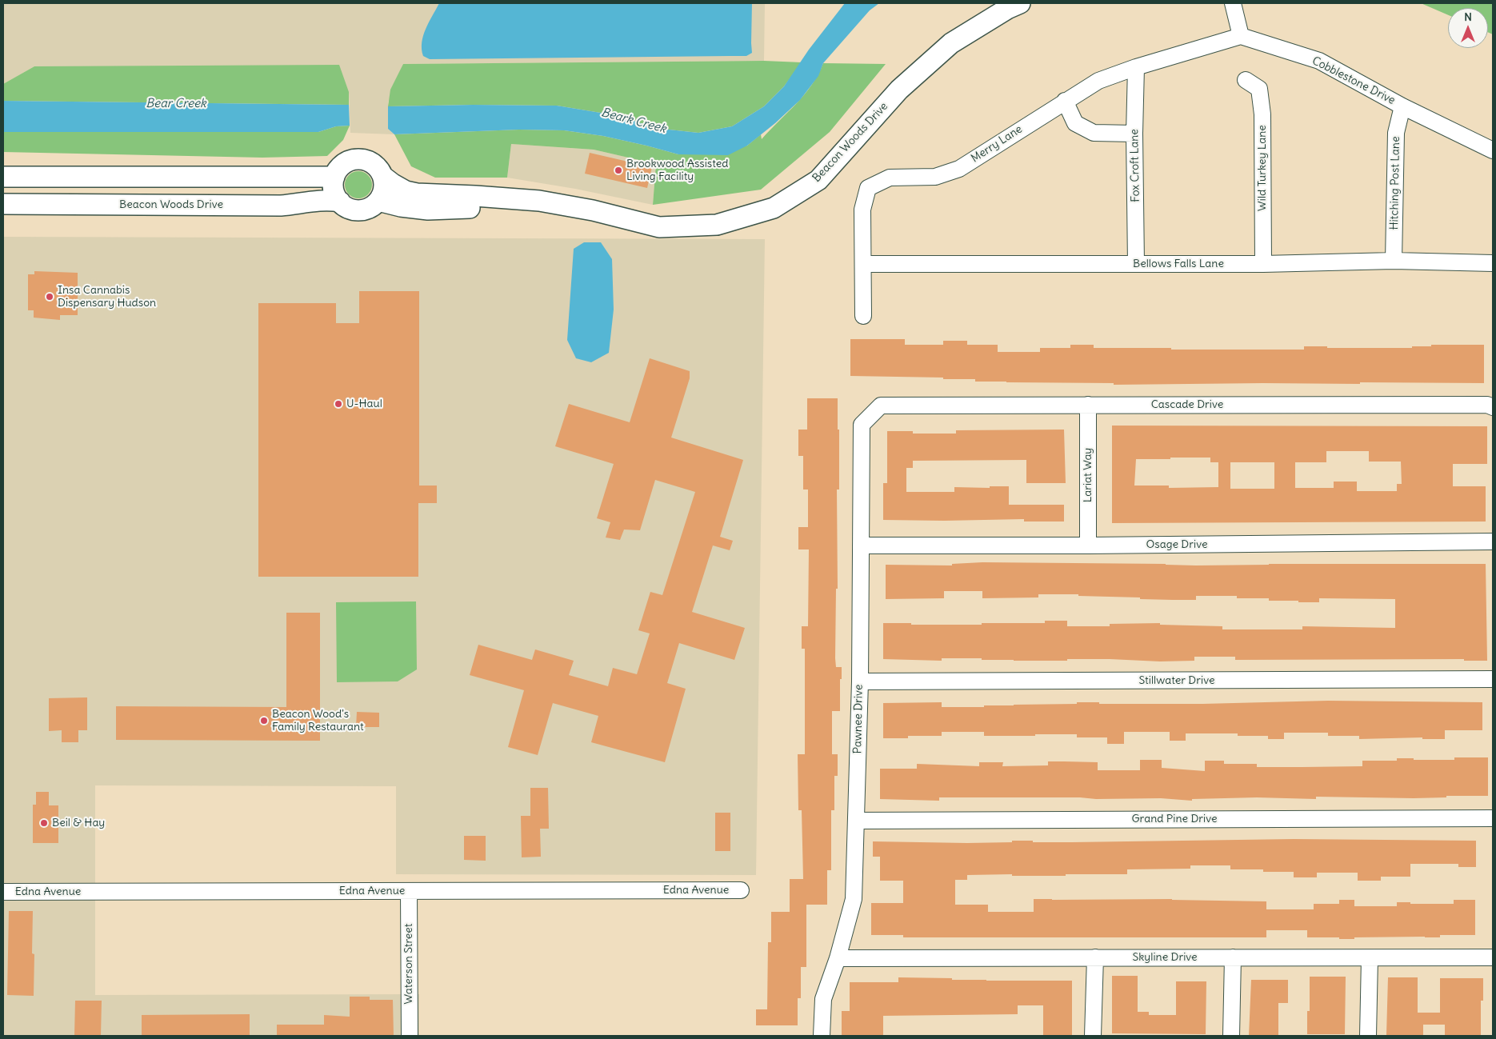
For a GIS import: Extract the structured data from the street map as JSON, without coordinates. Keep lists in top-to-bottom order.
{
  "streets": {
    "street": [
      "Cobblestone Drive",
      "Beacon Woods Drive",
      "Merry Lane",
      "Fox Croft Lane",
      "Wild Turkey Lane",
      "Hitching Post Lane",
      "Bellows Falls Lane",
      "Cascade Drive",
      "Lariat Way",
      "Osage Drive",
      "Stillwater Drive",
      "Pawnee Drive",
      "Grand Pine Drive",
      "Edna Avenue",
      "Skyline Drive",
      "Waterson Street"
    ]
  },
  "crossings": [
    ["Cobblestone Drive", "Merry Lane"],
    ["Cobblestone Drive", "Hitching Post Lane"],
    ["Merry Lane", "Fox Croft Lane"],
    ["Merry Lane", "Bellows Falls Lane"],
    ["Fox Croft Lane", "Bellows Falls Lane"],
    ["Wild Turkey Lane", "Bellows Falls Lane"],
    ["Hitching Post Lane", "Bellows Falls Lane"],
    ["Cascade Drive", "Lariat Way"],
    ["Cascade Drive", "Pawnee Drive"],
    ["Lariat Way", "Osage Drive"],
    ["Osage Drive", "Pawnee Drive"],
    ["Stillwater Drive", "Pawnee Drive"],
    ["Pawnee Drive", "Grand Pine Drive"],
    ["Pawnee Drive", "Skyline Drive"],
    ["Edna Avenue", "Waterson Street"]
  ],
  "water": ["Bear Creek", "Beark Creek"],
  "places": [
    "Brookwood Assisted Living Facility",
    "Insa Cannabis Dispensary Hudson",
    "U-Haul",
    "Beacon Wood's Family Restaurant",
    "Beil & Hay"
  ],
  "north": "top"
}
